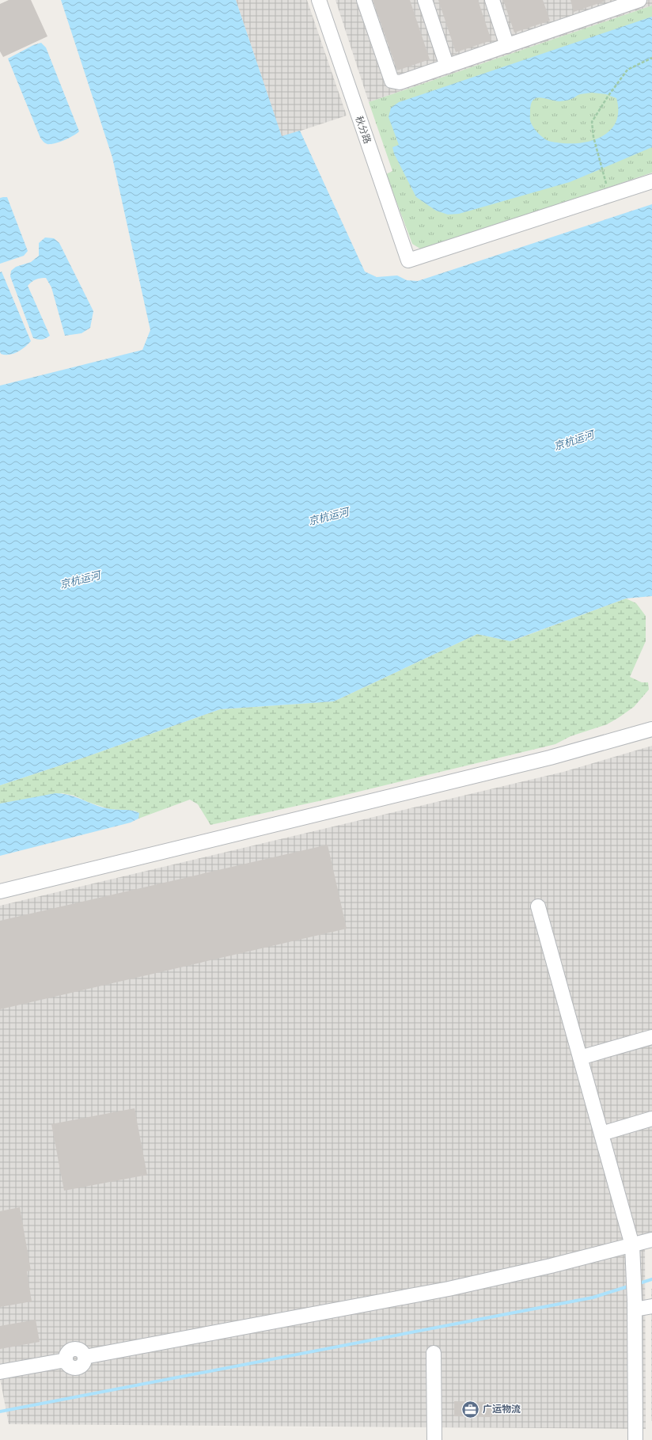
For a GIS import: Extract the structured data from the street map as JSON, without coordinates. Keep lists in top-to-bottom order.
{
  "streets": {
    "street": ["秋分路"]
  },
  "water": ["京杭运河"],
  "places": {
    "office": ["广运物流"]
  }
}
